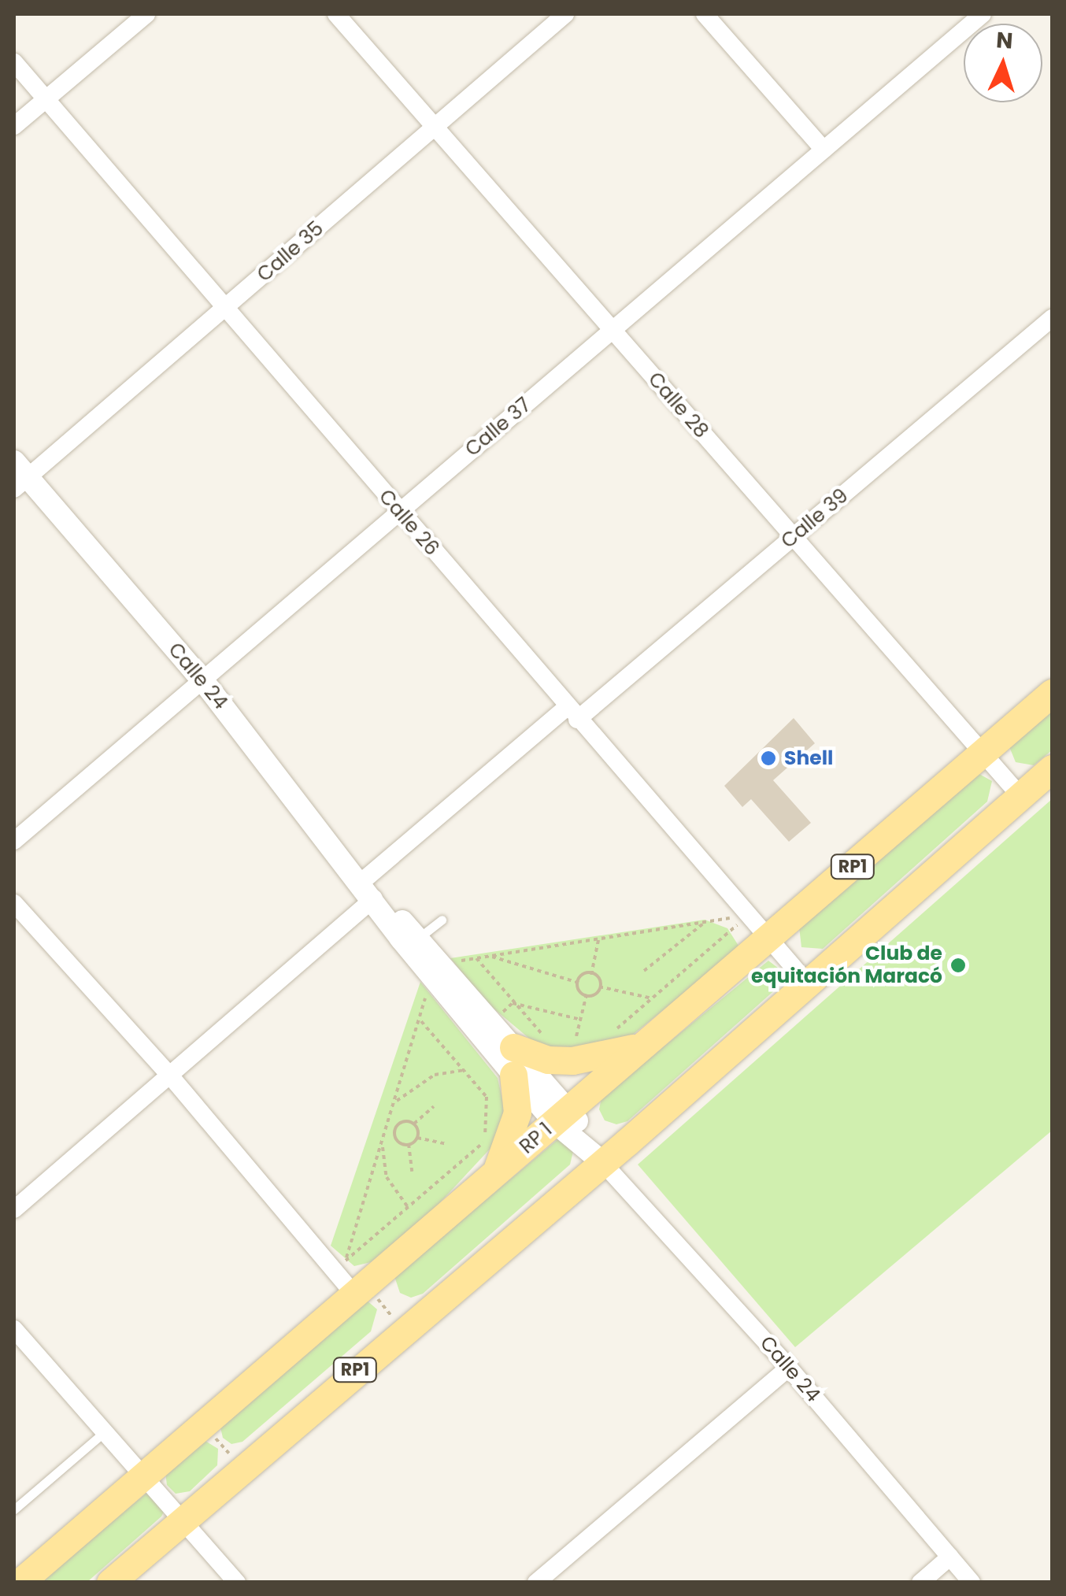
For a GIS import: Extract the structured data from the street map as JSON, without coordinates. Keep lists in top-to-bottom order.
{
  "streets": {
    "main road": ["RP1", "RP 1"],
    "street": [
      "Calle 35",
      "Calle 28",
      "Calle 37",
      "Calle 39",
      "Calle 26",
      "Calle 24"
    ]
  },
  "crossings": [
    ["Calle 35", "Calle 28"],
    ["Calle 35", "Calle 26"],
    ["Calle 35", "Calle 24"],
    ["Calle 28", "Calle 37"],
    ["Calle 28", "Calle 39"],
    ["Calle 28", "RP1"],
    ["Calle 28", "RP 1"],
    ["Calle 37", "Calle 26"],
    ["Calle 37", "Calle 24"],
    ["Calle 39", "Calle 26"],
    ["Calle 39", "Calle 24"],
    ["Calle 26", "RP1"],
    ["Calle 26", "RP 1"],
    ["Calle 24", "RP1"],
    ["Calle 24", "RP 1"]
  ],
  "places": ["Shell", "Club de equitación Maracó"],
  "north": "top"
}
